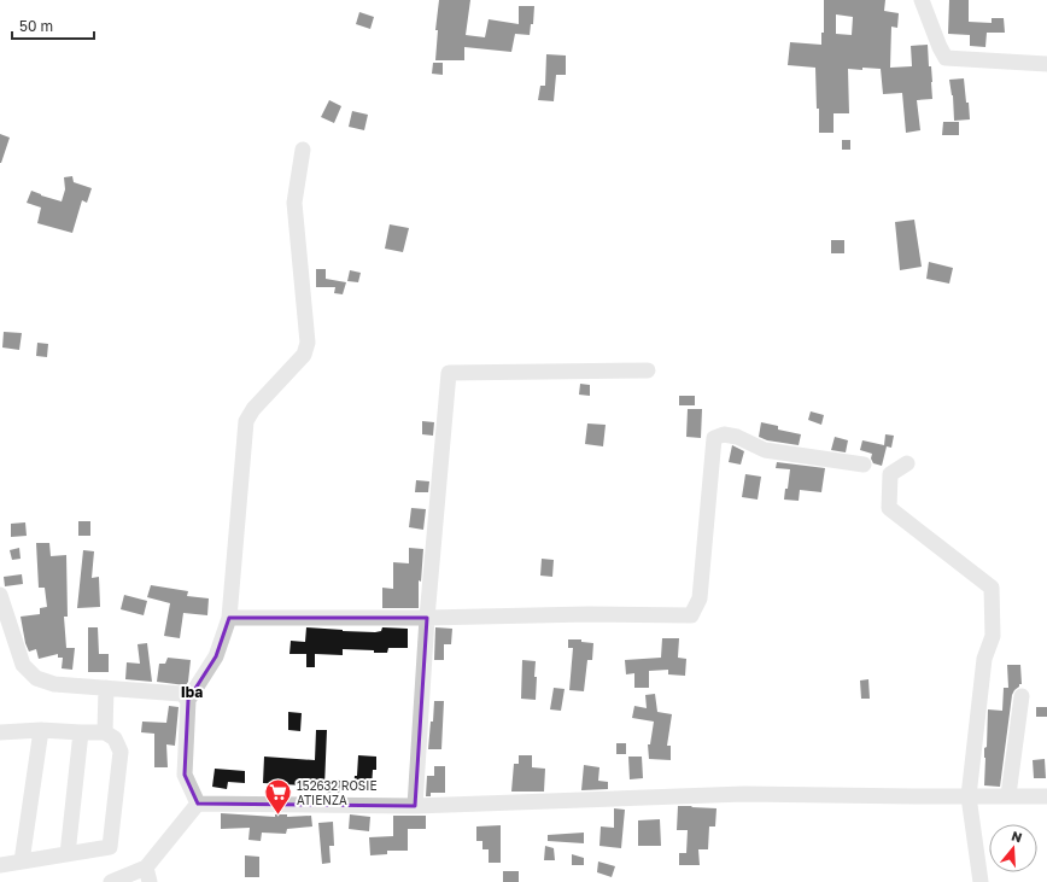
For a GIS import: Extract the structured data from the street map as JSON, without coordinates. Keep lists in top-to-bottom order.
{
  "districts": ["Iba"],
  "places": {
    "supermarket": ["152632 ROSIE ATIENZA"]
  },
  "scale_bar": "50 m",
  "north": "top"
}
